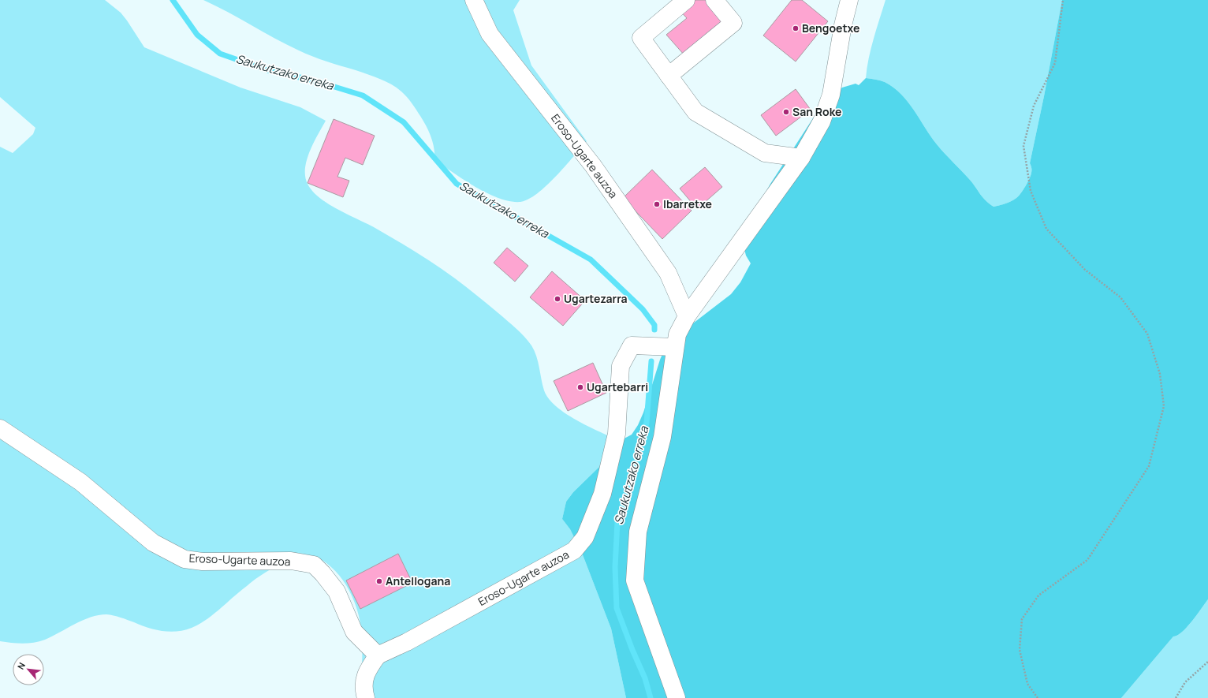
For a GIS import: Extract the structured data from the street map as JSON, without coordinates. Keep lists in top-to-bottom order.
{
  "streets": {
    "street": ["Eroso-Ugarte auzoa"]
  },
  "water": ["Saukutzako erreka"],
  "places": [
    "Bengoetxe",
    "San Roke",
    "Ibarretxe",
    "Ugartezarra",
    "Ugartebarri",
    "Antellogana"
  ],
  "north": "top left"
}
